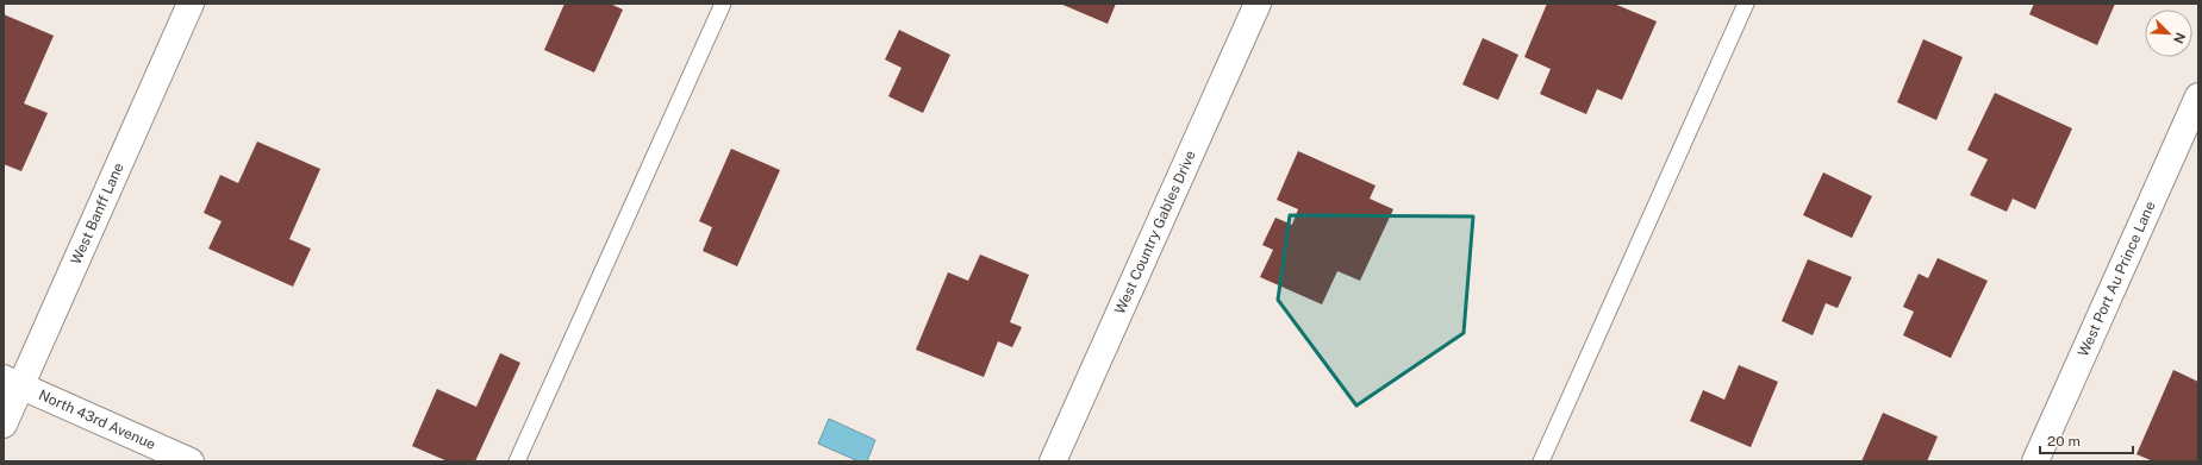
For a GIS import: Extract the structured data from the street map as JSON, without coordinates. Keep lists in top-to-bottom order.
{
  "streets": {
    "street": [
      "West Banff Lane",
      "West Country Gables Drive",
      "West Port Au Prince Lane",
      "North 43rd Avenue"
    ]
  },
  "crossings": [
    ["West Banff Lane", "North 43rd Avenue"]
  ],
  "scale_bar": "20 m",
  "north": "bottom right"
}
